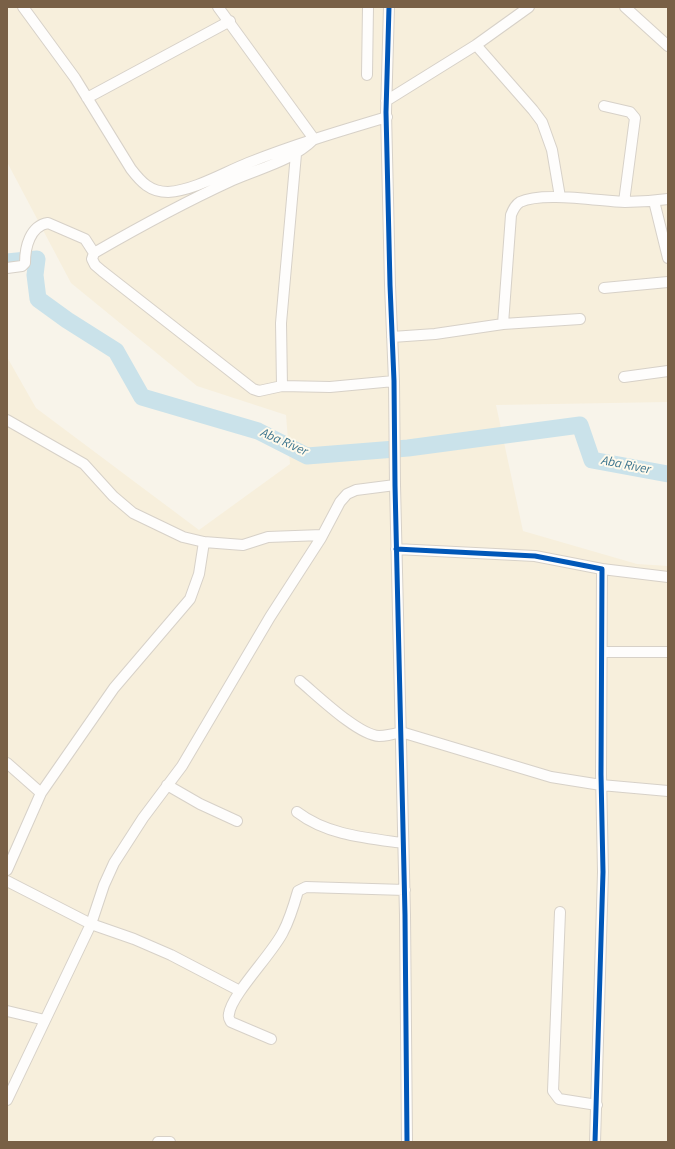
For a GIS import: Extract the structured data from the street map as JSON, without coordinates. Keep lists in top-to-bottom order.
{
  "water": ["Aba River"]
}
